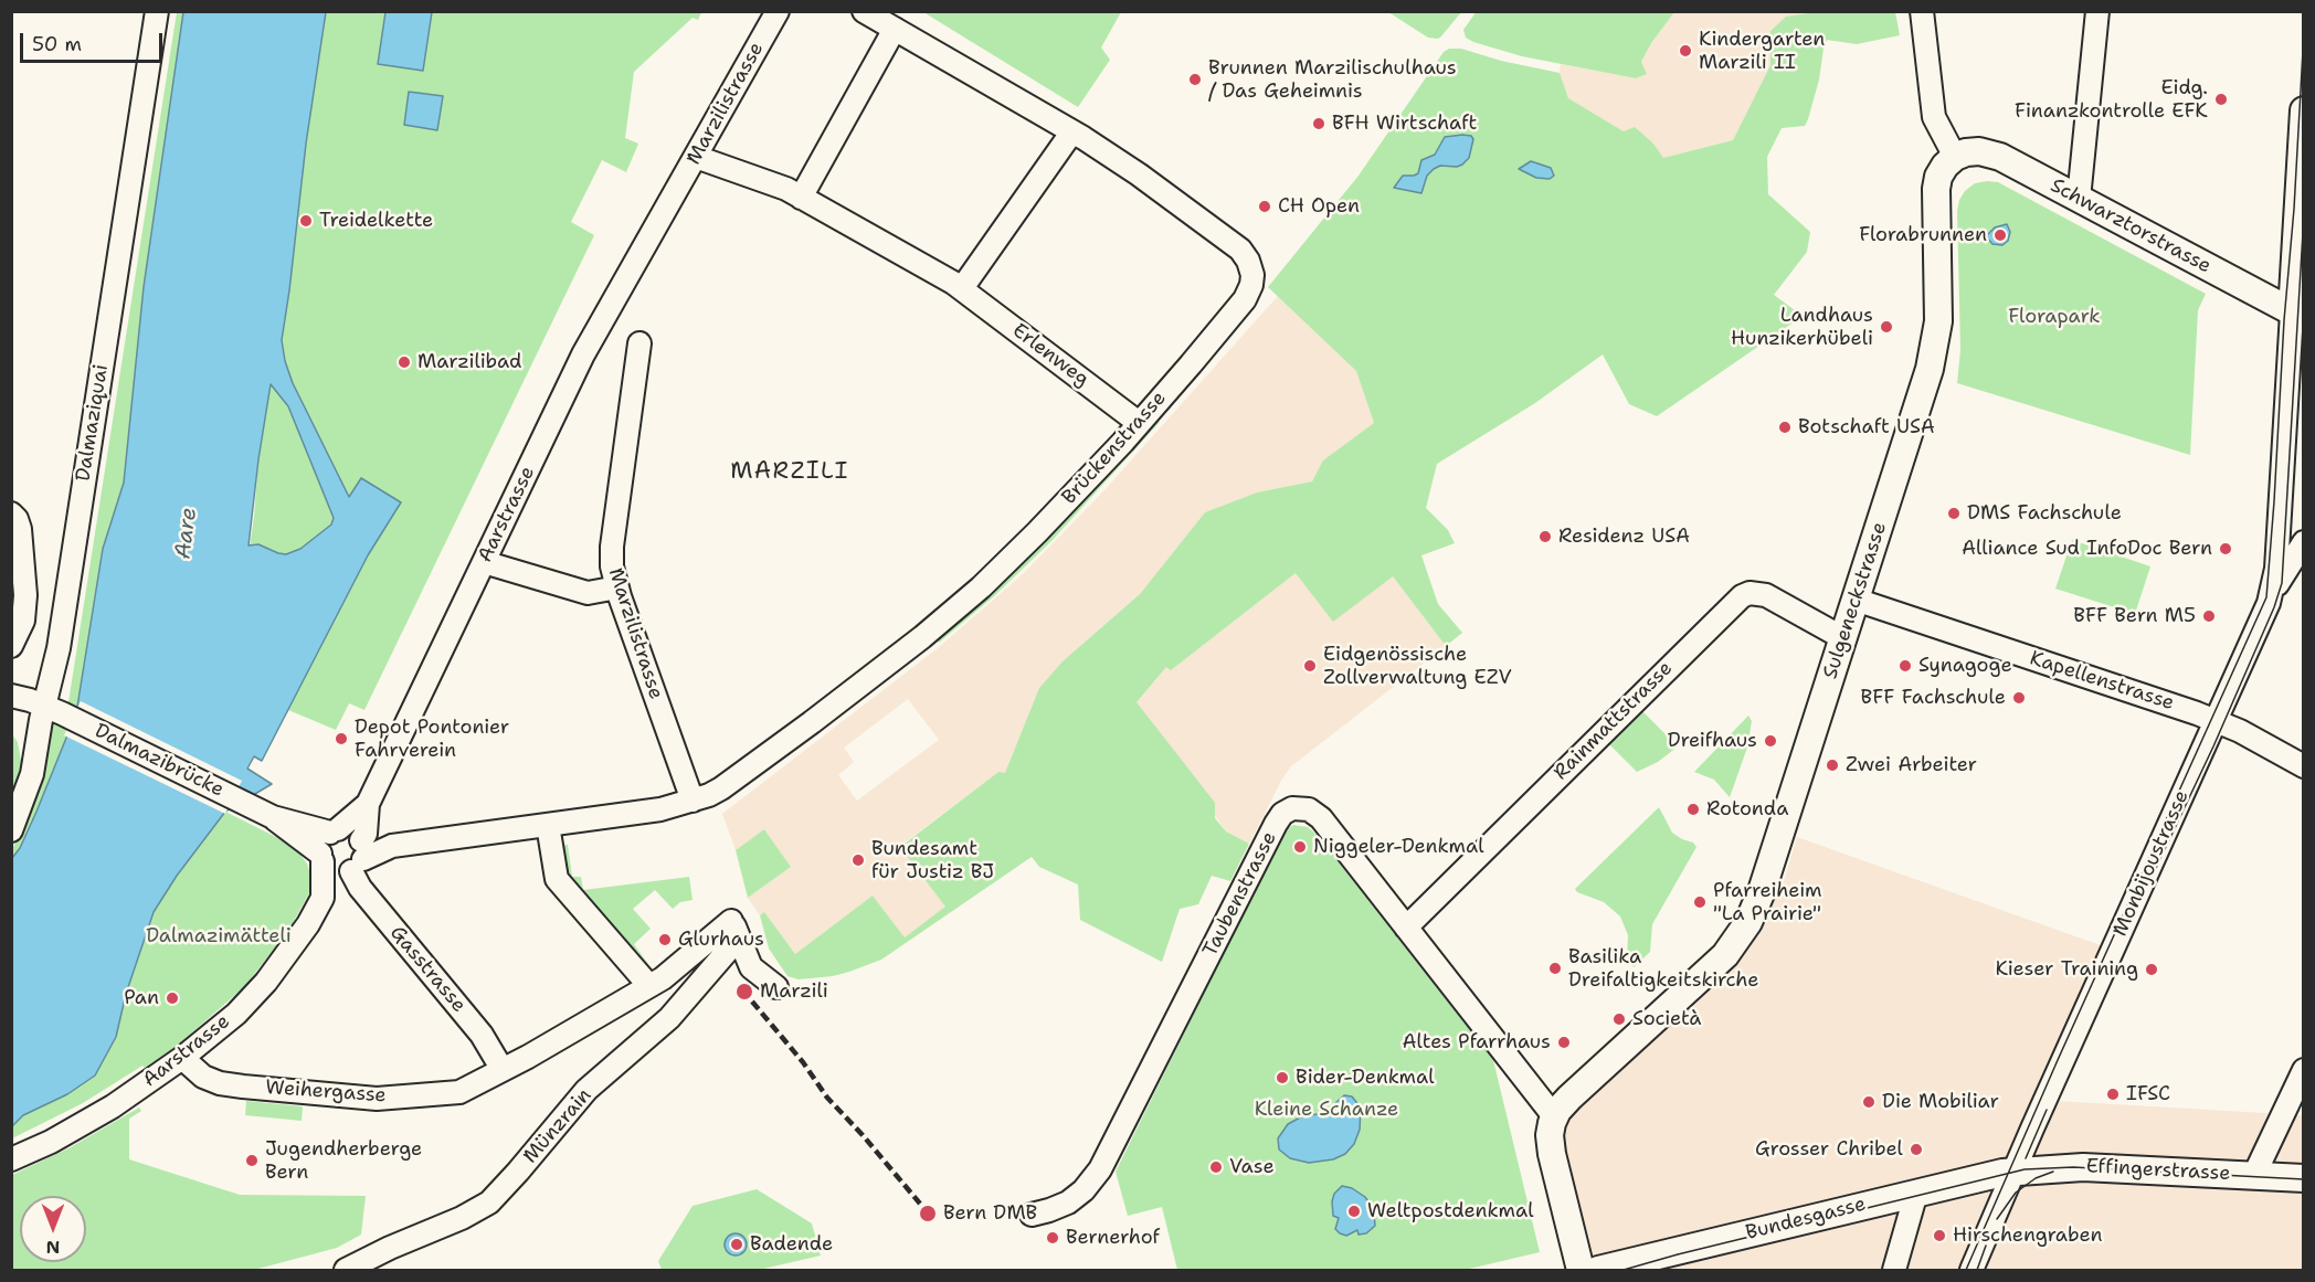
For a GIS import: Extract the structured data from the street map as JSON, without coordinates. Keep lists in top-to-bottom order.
{
  "streets": {
    "street": [
      "Marzilistrasse",
      "Schwarztorstrasse",
      "Erlenweg",
      "Dalmaziquai",
      "Brückenstrasse",
      "Aarstrasse",
      "Sulgeneckstrasse",
      "Kapellenstrasse",
      "Rainmattstrasse",
      "Dalmazibrücke",
      "Monbijoustrasse",
      "Taubenstrasse",
      "Gasstrasse",
      "Weihergasse",
      "Münzrain",
      "Effingerstrasse",
      "Bundesgasse"
    ]
  },
  "crossings": [
    ["Marzilistrasse", "Erlenweg"],
    ["Marzilistrasse", "Brückenstrasse"],
    ["Marzilistrasse", "Aarstrasse"],
    ["Schwarztorstrasse", "Sulgeneckstrasse"],
    ["Schwarztorstrasse", "Monbijoustrasse"],
    ["Erlenweg", "Brückenstrasse"],
    ["Dalmaziquai", "Dalmazibrücke"],
    ["Brückenstrasse", "Aarstrasse"],
    ["Brückenstrasse", "Dalmazibrücke"],
    ["Brückenstrasse", "Gasstrasse"],
    ["Aarstrasse", "Dalmazibrücke"],
    ["Aarstrasse", "Gasstrasse"],
    ["Aarstrasse", "Weihergasse"],
    ["Sulgeneckstrasse", "Kapellenstrasse"],
    ["Sulgeneckstrasse", "Rainmattstrasse"],
    ["Sulgeneckstrasse", "Taubenstrasse"],
    ["Kapellenstrasse", "Monbijoustrasse"],
    ["Rainmattstrasse", "Taubenstrasse"],
    ["Dalmazibrücke", "Gasstrasse"],
    ["Monbijoustrasse", "Effingerstrasse"],
    ["Monbijoustrasse", "Bundesgasse"],
    ["Gasstrasse", "Weihergasse"],
    ["Weihergasse", "Münzrain"],
    ["Effingerstrasse", "Bundesgasse"]
  ],
  "districts": ["MARZILI"],
  "water": ["Aare"],
  "parks": ["Florapark", "Dalmazimätteli", "Kleine Schanze"],
  "places": [
    "Kindergarten Marzili II",
    "Brunnen Marzilischulhaus / Das Geheimnis",
    "Eidg. Finanzkontrolle EFK",
    "BFH Wirtschaft",
    "CH Open",
    "Treidelkette",
    "Florabrunnen",
    "Landhaus Hunzikerhübeli",
    "Marzilibad",
    "Botschaft USA",
    "DMS Fachschule",
    "Residenz USA",
    "Alliance Sud InfoDoc Bern",
    "BFF Bern M5",
    "Eidgenössische Zollverwaltung EZV",
    "Synagoge",
    "BFF Fachschule",
    "Depot Pontonier Fahrverein",
    "Dreifhaus",
    "Zwei Arbeiter",
    "Rotonda",
    "Niggeler-Denkmal",
    "Bundesamt für Justiz BJ",
    "Pfarreiheim \"La Prairie\"",
    "Glurhaus",
    "Basilika Dreifaltigkeitskirche",
    "Kieser Training",
    "Marzili",
    "Pan",
    "Società",
    "Altes Pfarrhaus",
    "Bider-Denkmal",
    "IFSC",
    "Die Mobiliar",
    "Grosser Chribel",
    "Jugendherberge Bern",
    "Vase",
    "Weltpostdenkmal",
    "Bern DMB",
    "Hirschengraben",
    "Bernerhof",
    "Badende"
  ],
  "scale_bar": "50 m",
  "north": "bottom"
}
